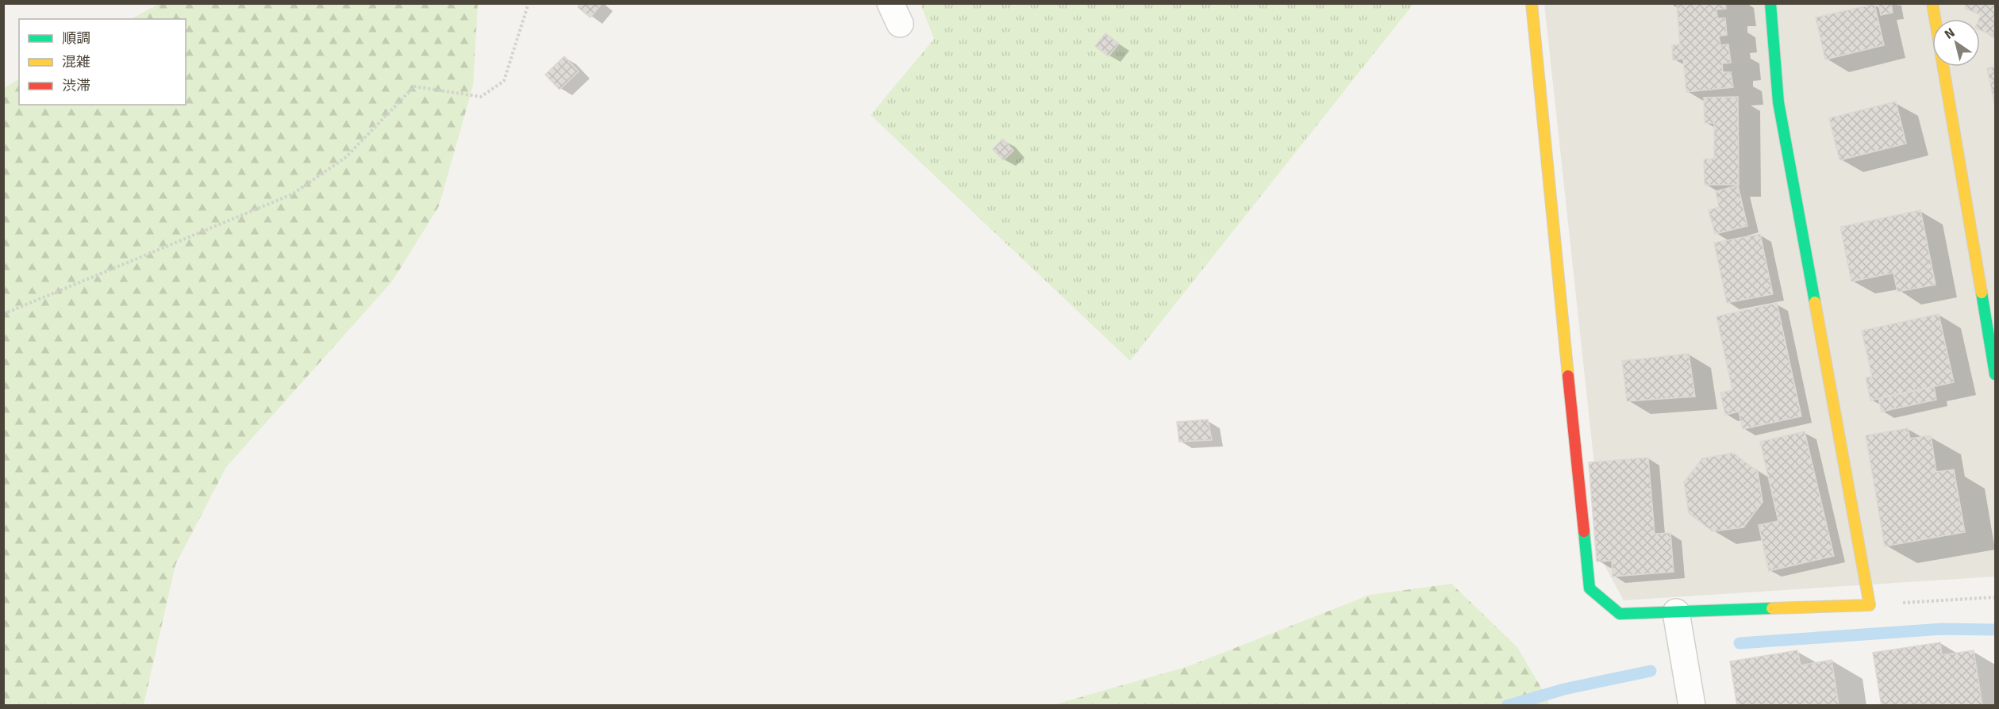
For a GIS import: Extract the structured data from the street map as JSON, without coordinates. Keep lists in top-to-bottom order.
{
  "legend": ["順調", "混雑", "渋滞"],
  "north": "top left"
}
